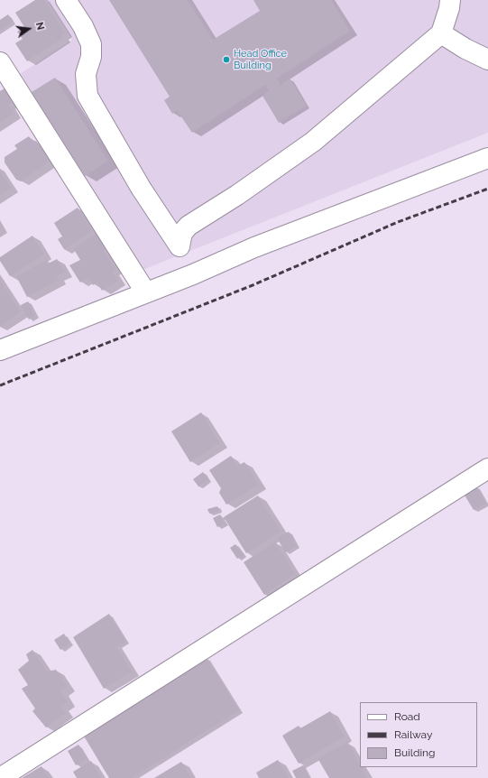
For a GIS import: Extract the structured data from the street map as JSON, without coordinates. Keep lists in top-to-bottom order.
{
  "places": ["Head Office Building"],
  "legend": ["Road", "Railway", "Building"],
  "north": "right"
}
